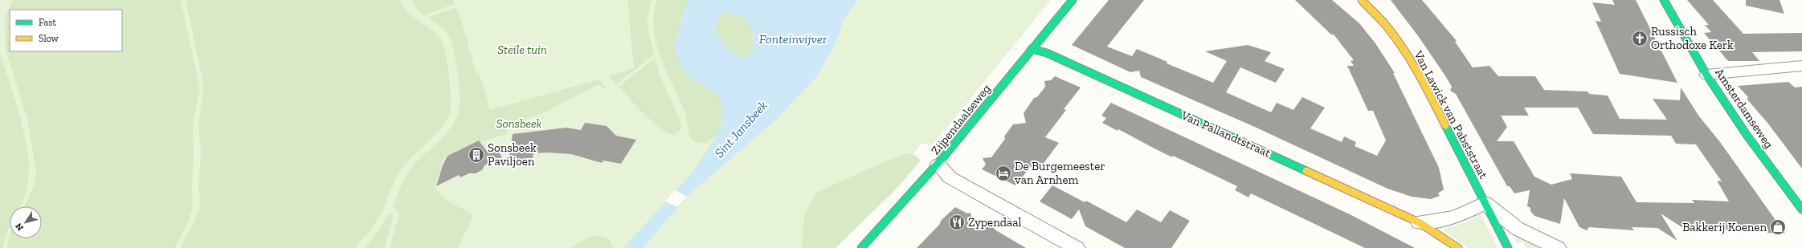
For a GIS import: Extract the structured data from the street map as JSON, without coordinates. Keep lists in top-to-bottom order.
{
  "streets": {
    "street": [
      "Amsterdamseweg",
      "Van Lawick van Pabststraat",
      "Zijpendaalseweg",
      "Van Pallandtstraat"
    ]
  },
  "crossings": [
    ["Zijpendaalseweg", "Van Pallandtstraat"]
  ],
  "water": ["Fonteinvijver", "Sint Jansbeek"],
  "parks": ["Steile tuin", "Sonsbeek"],
  "places": {
    "church": ["Russisch Orthodoxe Kerk"],
    "building": ["Sonsbeek Paviljoen"],
    "hotel": ["De Burgemeester van Arnhem"],
    "restaurant": ["Zypendaal"],
    "shop": ["Bakkerij Koenen"]
  },
  "legend": ["Fast", "Slow"],
  "north": "bottom left"
}
